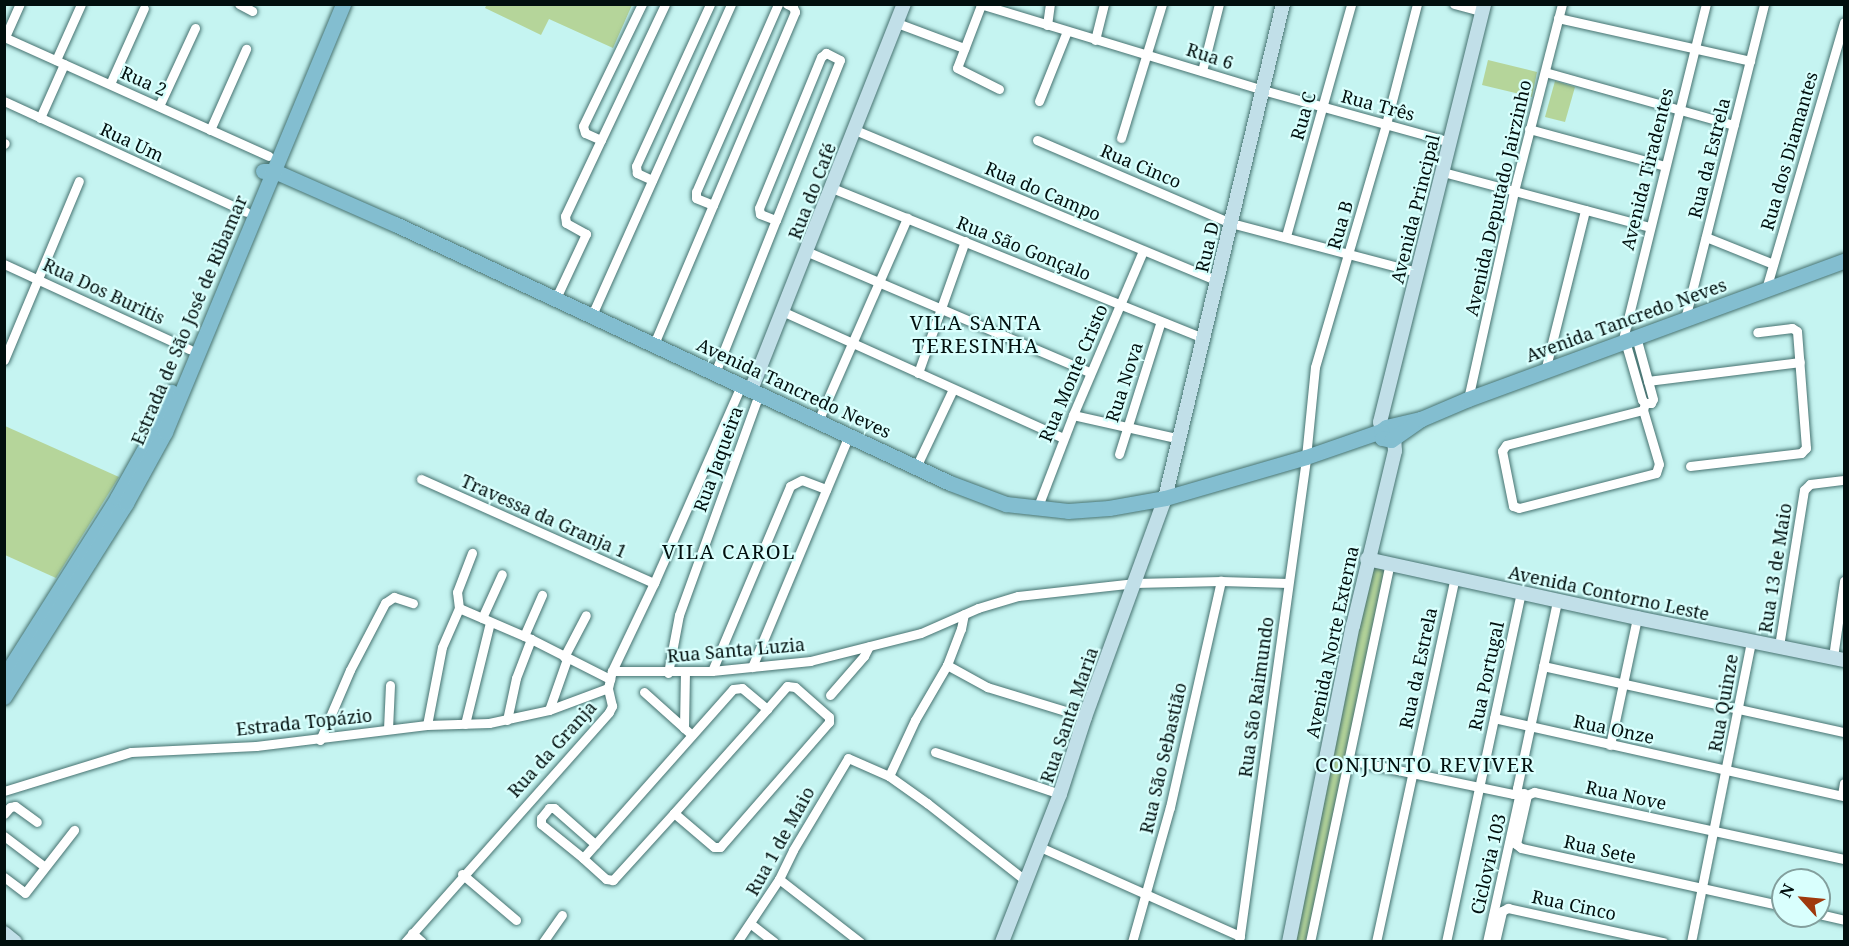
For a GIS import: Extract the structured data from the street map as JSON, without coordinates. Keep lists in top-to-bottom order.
{
  "streets": {
    "main road": ["Estrada de São José de Ribamar", "Avenida Tancredo Neves"],
    "street": [
      "Rua 6",
      "Rua 2",
      "Rua Três",
      "Rua C",
      "Rua Um",
      "Rua dos Diamantes",
      "Rua da Estrela",
      "Rua Cinco",
      "Avenida Tiradentes",
      "Rua do Café",
      "Rua do Campo",
      "Avenida Deputado Jairzinho",
      "Avenida Principal",
      "Rua B",
      "Rua D",
      "Rua São Gonçalo",
      "Rua Dos Buritis",
      "Rua Monte Cristo",
      "Rua Nova",
      "Rua Jaqueira",
      "Travessa da Granja 1",
      "Rua 13 de Maio",
      "Avenida Contorno Leste",
      "Avenida Norte Externa",
      "Rua Santa Luzia",
      "Rua Portugal",
      "Rua São Raimundo",
      "Rua Quinze",
      "Rua Santa Maria",
      "Estrada Topázio",
      "Rua Onze",
      "Rua da Granja",
      "Rua São Sebastião",
      "Rua Nove",
      "Rua 1 de Maio",
      "Rua Sete",
      "Ciclovia 103"
    ]
  },
  "crossings": [
    ["Rua 6", "Rua Três"],
    ["Rua 6", "Rua D"],
    ["Rua 2", "Estrada de São José de Ribamar"],
    ["Rua 2", "Avenida Tancredo Neves"],
    ["Rua Três", "Rua C"],
    ["Rua Três", "Avenida Principal"],
    ["Rua Três", "Rua B"],
    ["Rua Três", "Rua D"],
    ["Rua C", "Rua Cinco"],
    ["Rua Um", "Estrada de São José de Ribamar"],
    ["Rua dos Diamantes", "Avenida Tancredo Neves"],
    ["Rua da Estrela", "Avenida Tancredo Neves"],
    ["Rua da Estrela", "Avenida Contorno Leste"],
    ["Rua Cinco", "Avenida Principal"],
    ["Rua Cinco", "Rua B"],
    ["Rua Cinco", "Rua D"],
    ["Rua Cinco", "Ciclovia 103"],
    ["Avenida Tiradentes", "Avenida Tancredo Neves"],
    ["Rua do Café", "Rua do Campo"],
    ["Rua do Café", "Rua São Gonçalo"],
    ["Rua do Café", "Avenida Tancredo Neves"],
    ["Rua do Café", "Rua Jaqueira"],
    ["Rua do Café", "Rua da Granja"],
    ["Rua do Campo", "Rua D"],
    ["Rua do Campo", "Rua Monte Cristo"],
    ["Avenida Deputado Jairzinho", "Avenida Tancredo Neves"],
    ["Avenida Principal", "Avenida Tancredo Neves"],
    ["Avenida Principal", "Avenida Norte Externa"],
    ["Rua B", "Avenida Tancredo Neves"],
    ["Rua B", "Rua São Raimundo"],
    ["Rua D", "Rua São Gonçalo"],
    ["Rua D", "Avenida Tancredo Neves"],
    ["Rua D", "Rua Santa Maria"],
    ["Rua São Gonçalo", "Rua Monte Cristo"],
    ["Rua São Gonçalo", "Rua Nova"],
    ["Rua Dos Buritis", "Estrada de São José de Ribamar"],
    ["Estrada de São José de Ribamar", "Avenida Tancredo Neves"],
    ["Avenida Tancredo Neves", "Rua Monte Cristo"],
    ["Avenida Tancredo Neves", "Rua Jaqueira"],
    ["Avenida Tancredo Neves", "Avenida Norte Externa"],
    ["Avenida Tancredo Neves", "Rua São Raimundo"],
    ["Avenida Tancredo Neves", "Rua Santa Maria"],
    ["Avenida Tancredo Neves", "Rua da Granja"],
    ["Rua Jaqueira", "Rua Santa Luzia"],
    ["Rua Jaqueira", "Rua da Granja"],
    ["Travessa da Granja 1", "Rua da Granja"],
    ["Rua 13 de Maio", "Avenida Contorno Leste"],
    ["Avenida Contorno Leste", "Avenida Norte Externa"],
    ["Avenida Contorno Leste", "Rua Portugal"],
    ["Avenida Contorno Leste", "Rua Quinze"],
    ["Avenida Contorno Leste", "Ciclovia 103"],
    ["Rua Santa Luzia", "Rua São Raimundo"],
    ["Rua Santa Luzia", "Rua Santa Maria"],
    ["Rua Santa Luzia", "Estrada Topázio"],
    ["Rua Santa Luzia", "Rua da Granja"],
    ["Rua Santa Luzia", "Rua São Sebastião"],
    ["Rua Portugal", "Rua Onze"],
    ["Rua Quinze", "Rua Onze"],
    ["Estrada Topázio", "Rua da Granja"],
    ["Rua Onze", "Ciclovia 103"],
    ["Rua Nove", "Rua Sete"],
    ["Rua Nove", "Ciclovia 103"]
  ],
  "districts": ["VILA SANTA TERESINHA", "VILA CAROL", "CONJUNTO REVIVER"],
  "north": "top left"
}
